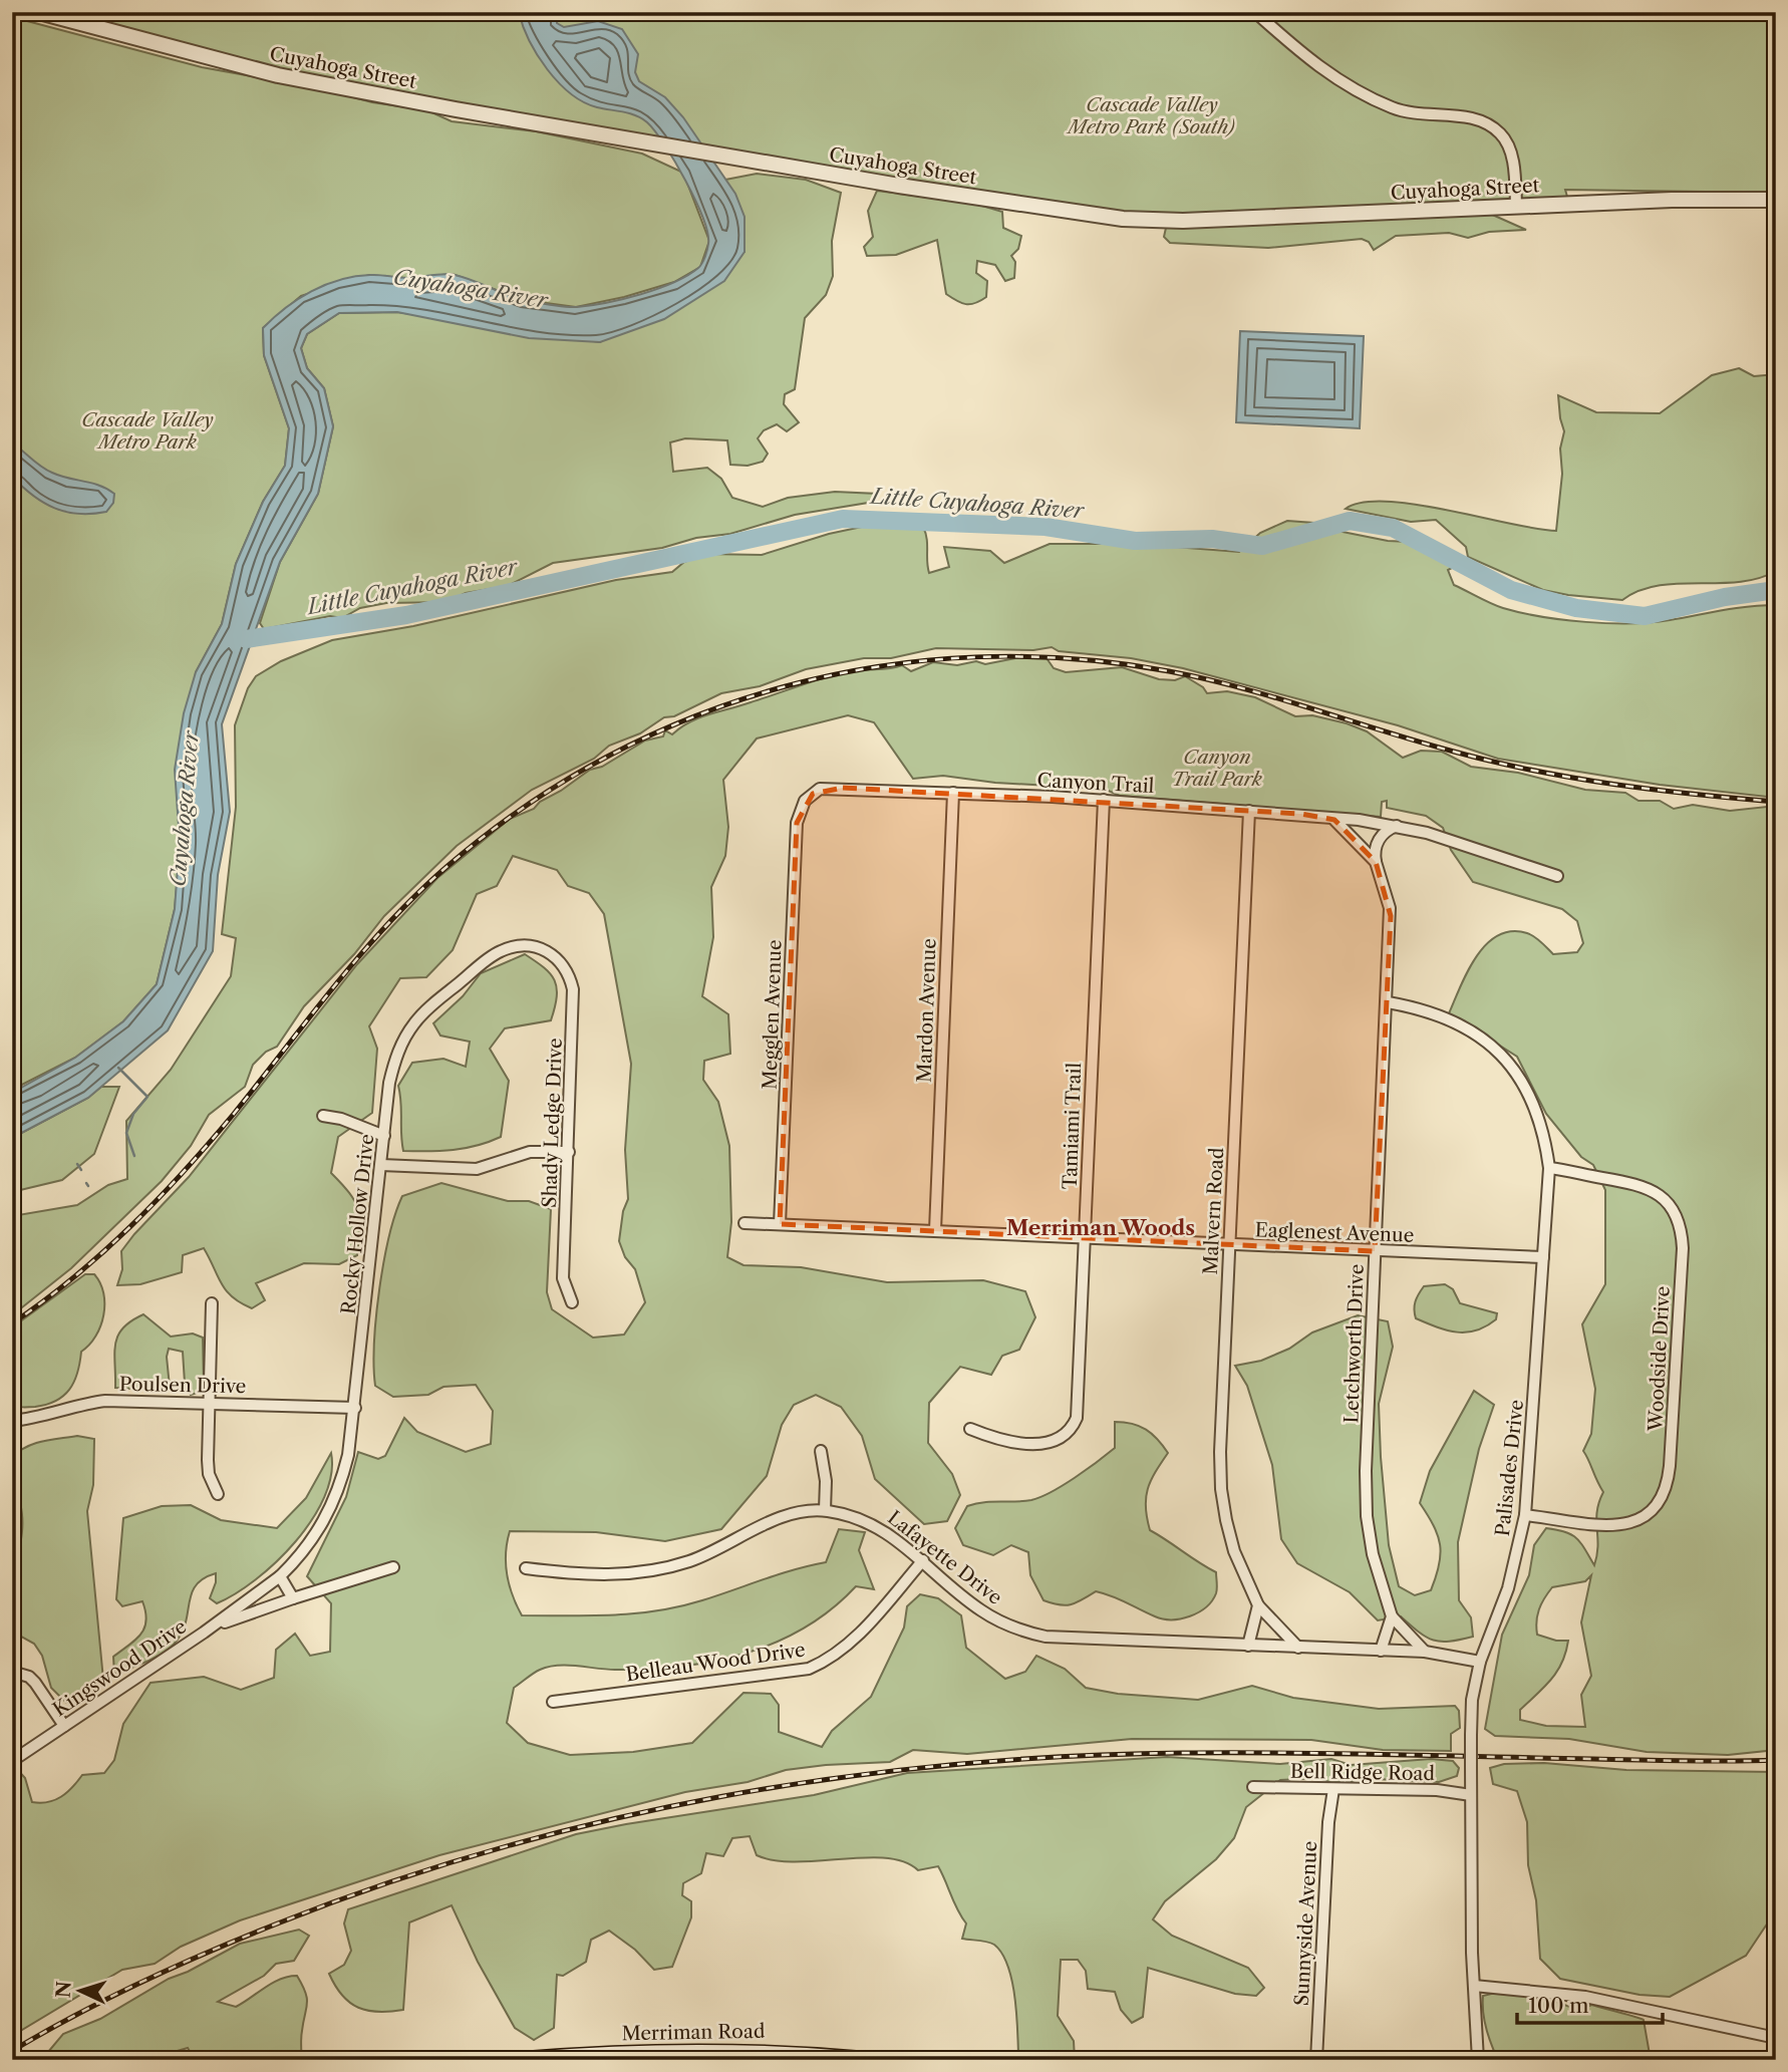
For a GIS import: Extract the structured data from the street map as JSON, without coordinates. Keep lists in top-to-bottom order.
{
  "streets": {
    "main road": ["Merriman Road"],
    "street": [
      "Cuyahoga Street",
      "Canyon Trail",
      "Mardon Avenue",
      "Megglen Avenue",
      "Shady Ledge Drive",
      "Tamiami Trail",
      "Malvern Road",
      "Rocky Hollow Drive",
      "Eaglenest Avenue",
      "Letchworth Drive",
      "Woodside Drive",
      "Poulsen Drive",
      "Palisades Drive",
      "Lafayette Drive",
      "Belleau Wood Drive",
      "Kingswood Drive",
      "Bell Ridge Road",
      "Sunnyside Avenue"
    ]
  },
  "crossings": [
    ["Canyon Trail", "Mardon Avenue"],
    ["Canyon Trail", "Megglen Avenue"],
    ["Canyon Trail", "Tamiami Trail"],
    ["Canyon Trail", "Malvern Road"],
    ["Canyon Trail", "Letchworth Drive"],
    ["Mardon Avenue", "Eaglenest Avenue"],
    ["Megglen Avenue", "Eaglenest Avenue"],
    ["Shady Ledge Drive", "Rocky Hollow Drive"],
    ["Tamiami Trail", "Eaglenest Avenue"],
    ["Malvern Road", "Eaglenest Avenue"],
    ["Malvern Road", "Lafayette Drive"],
    ["Rocky Hollow Drive", "Poulsen Drive"],
    ["Rocky Hollow Drive", "Kingswood Drive"],
    ["Eaglenest Avenue", "Letchworth Drive"],
    ["Eaglenest Avenue", "Palisades Drive"],
    ["Letchworth Drive", "Palisades Drive"],
    ["Letchworth Drive", "Lafayette Drive"],
    ["Woodside Drive", "Palisades Drive"],
    ["Palisades Drive", "Lafayette Drive"],
    ["Palisades Drive", "Bell Ridge Road"],
    ["Lafayette Drive", "Belleau Wood Drive"],
    ["Bell Ridge Road", "Sunnyside Avenue"]
  ],
  "districts": ["Merriman Woods"],
  "water": ["Cuyahoga River", "Little Cuyahoga River"],
  "parks": ["Cascade Valley Metro Park (South)", "Cascade Valley Metro Park", "Canyon Trail Park"],
  "scale_bar": "100 m",
  "north": "left"
}
